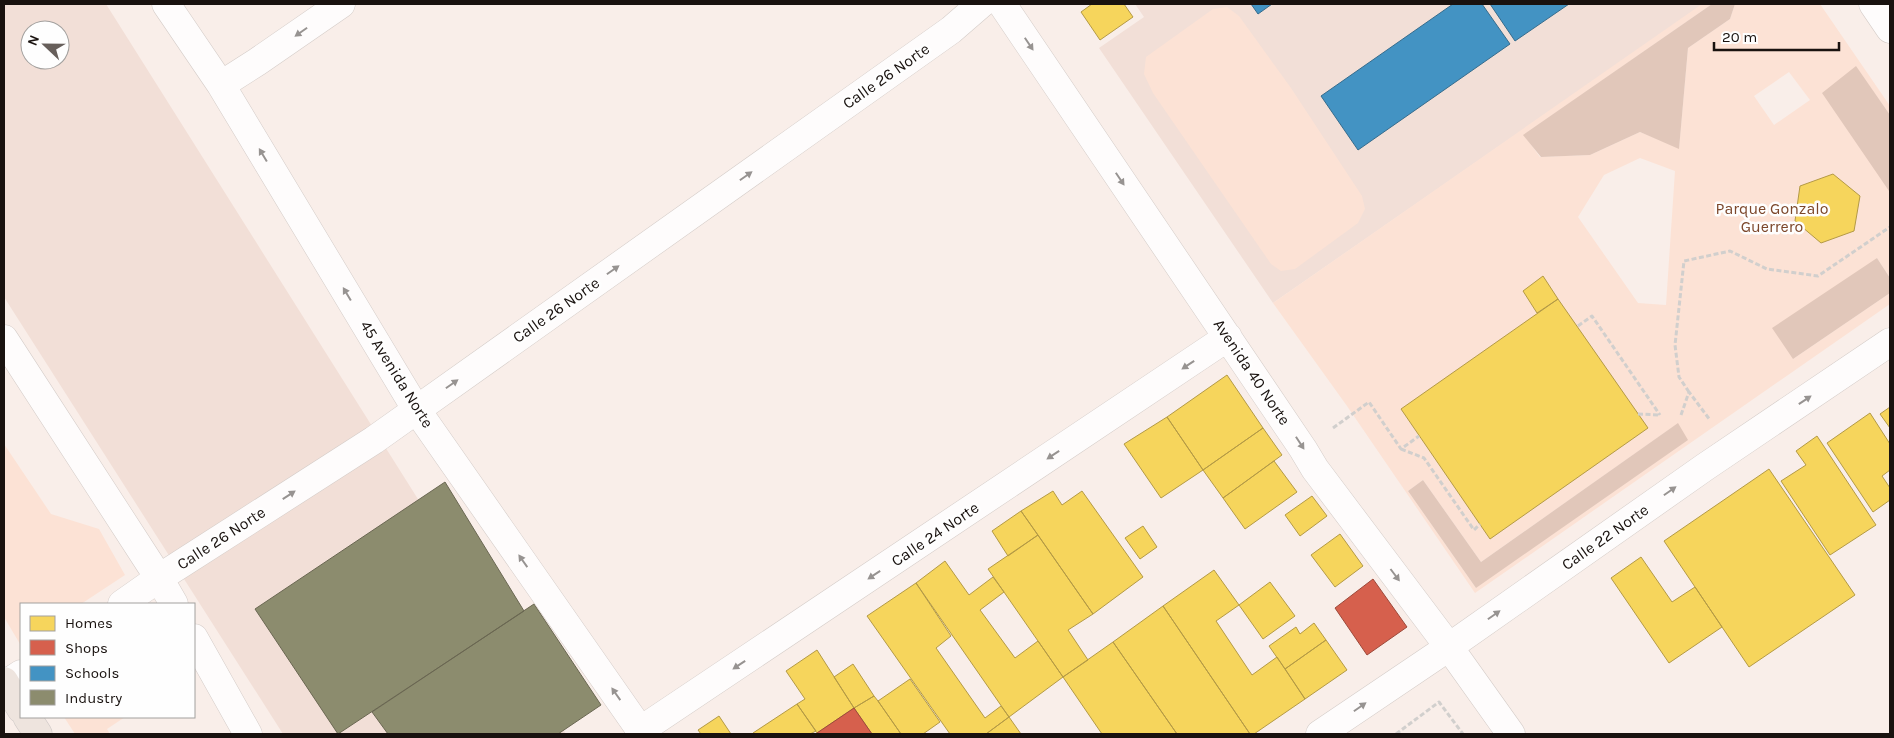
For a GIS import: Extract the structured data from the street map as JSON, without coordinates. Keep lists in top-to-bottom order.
{
  "streets": {
    "street": [
      "Calle 26 Norte",
      "Avenida 40 Norte",
      "45 Avenida Norte",
      "Calle 24 Norte",
      "Calle 22 Norte"
    ]
  },
  "crossings": [
    ["Calle 26 Norte", "45 Avenida Norte"],
    ["Avenida 40 Norte", "Calle 24 Norte"],
    ["Avenida 40 Norte", "Calle 22 Norte"],
    ["45 Avenida Norte", "Calle 24 Norte"]
  ],
  "one_way": [
    "Calle 26 Norte",
    "Avenida 40 Norte",
    "45 Avenida Norte",
    "Calle 24 Norte",
    "Calle 22 Norte"
  ],
  "parks": ["Parque Gonzalo Guerrero"],
  "legend": [
    "Homes",
    "Shops",
    "Schools",
    "Industry"
  ],
  "scale_bar": "20 m",
  "north": "left"
}
